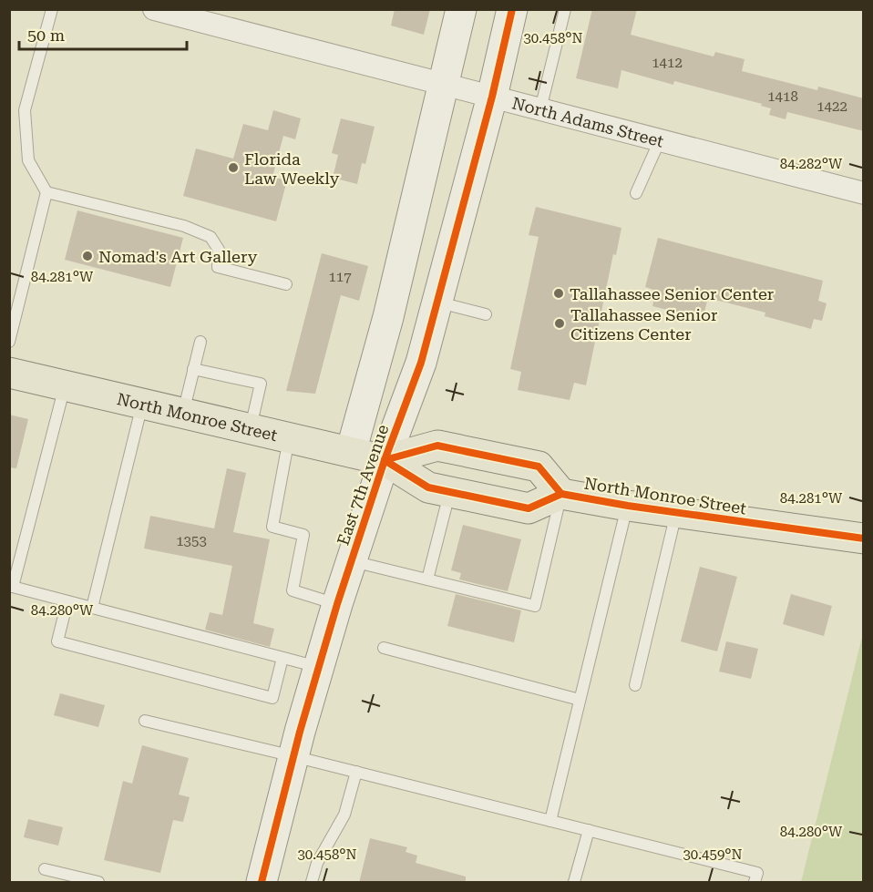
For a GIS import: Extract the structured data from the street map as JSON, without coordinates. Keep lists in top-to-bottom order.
{
  "streets": {
    "main road": ["North Monroe Street"],
    "street": ["North Adams Street", "East 7th Avenue"]
  },
  "crossings": [
    ["North Adams Street", "East 7th Avenue"],
    ["North Monroe Street", "East 7th Avenue"]
  ],
  "places": [
    "Florida Law Weekly",
    "Nomad's Art Gallery",
    "Tallahassee Senior Center",
    "Tallahassee Senior Citizens Center"
  ],
  "house_numbers": [
    "1412",
    "1418",
    "1422",
    "117",
    "1353"
  ],
  "scale_bar": "50 m",
  "coordinates": [
    "30.458°N",
    "84.282°W",
    "84.281°W",
    "84.280°W",
    "30.459°N"
  ]
}
